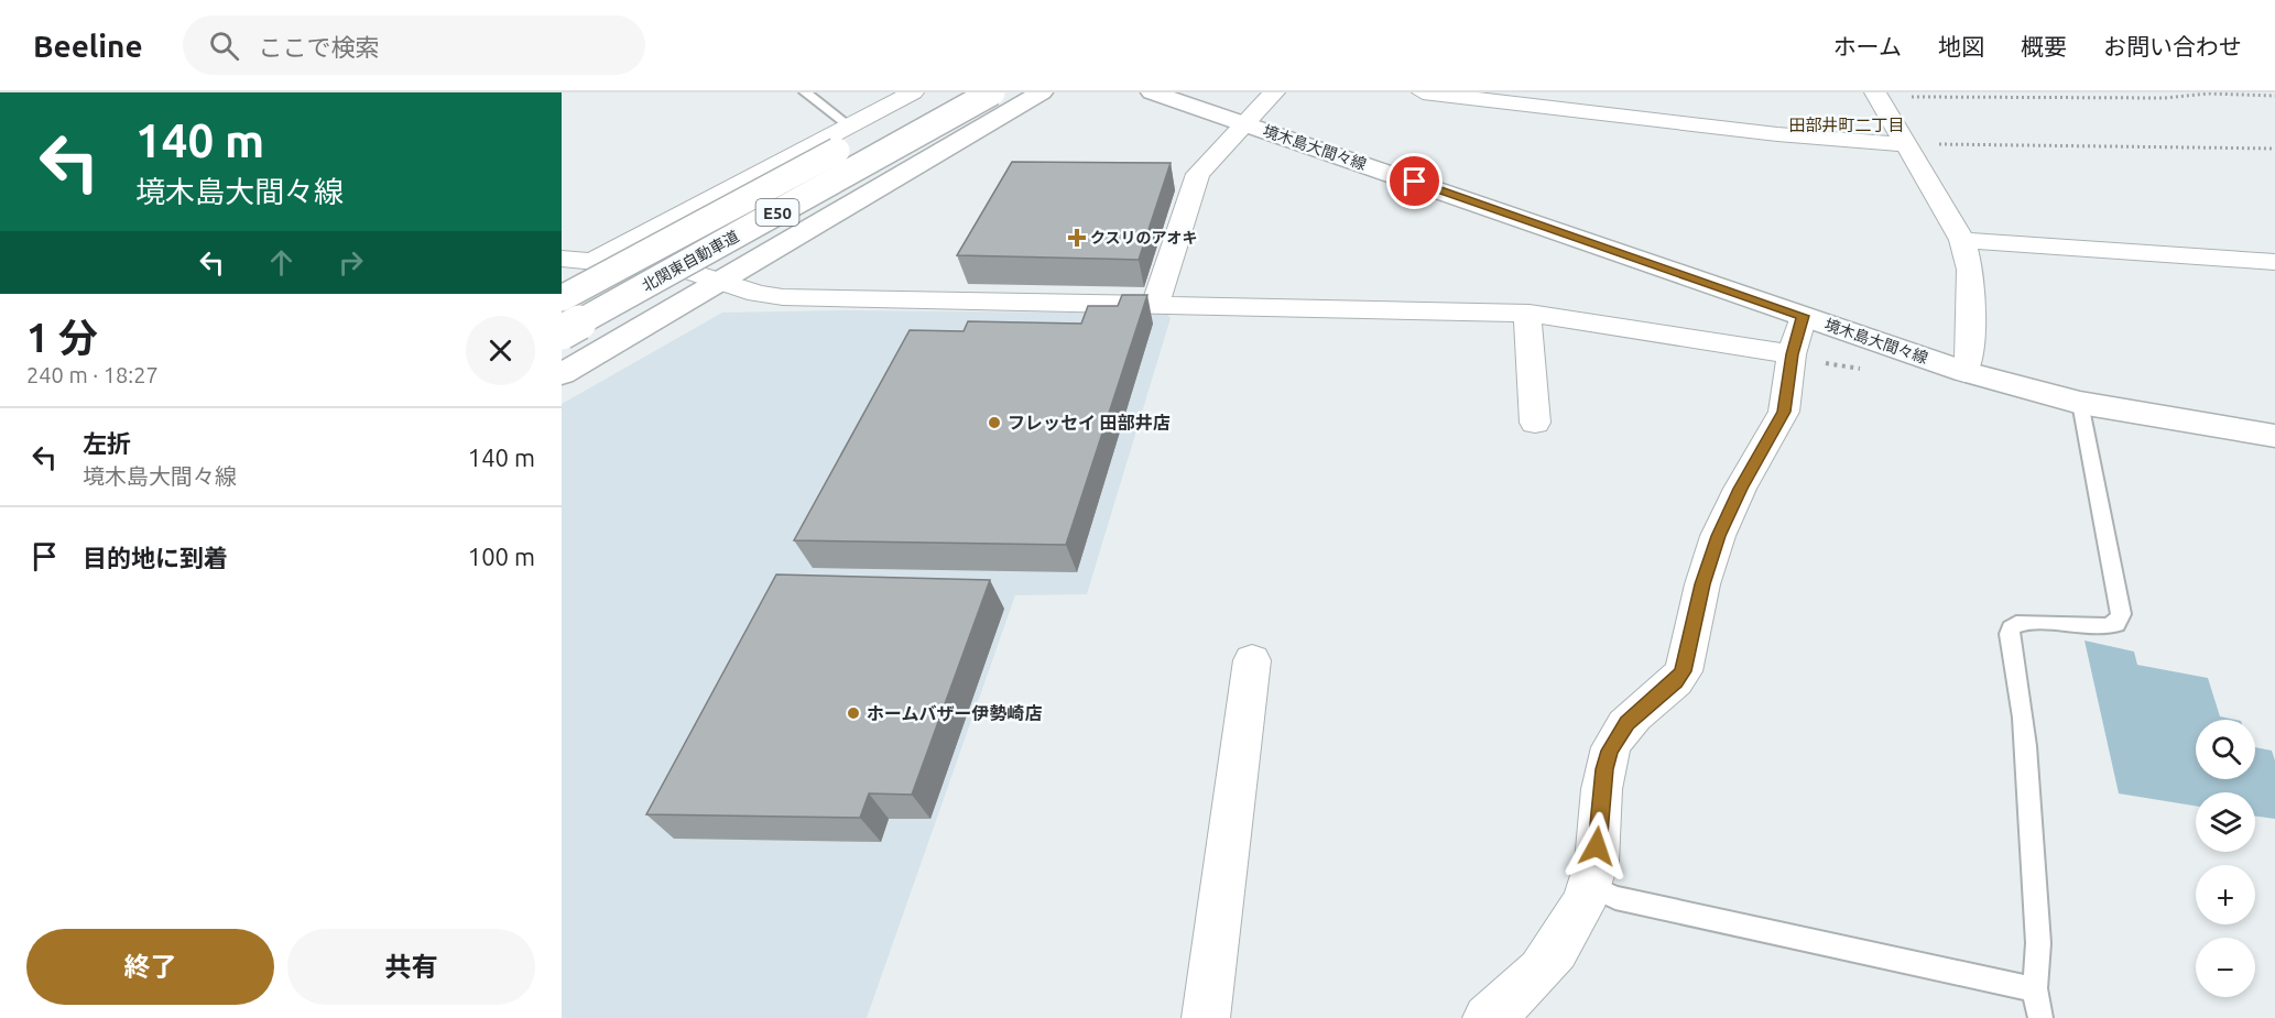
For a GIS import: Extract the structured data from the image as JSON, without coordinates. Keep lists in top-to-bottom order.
{
  "streets": {
    "main road": ["境木島大間々線", "E50", "北関東自動車道"]
  },
  "districts": ["田部井町二丁目"],
  "places": {
    "health": ["クスリのアオキ"],
    "other": ["フレッセイ 田部井店", "ホームバザー伊勢崎店"]
  },
  "page": {
    "header": "Beeline",
    "search": "ここで検索",
    "nav": [
      "ホーム",
      "地図",
      "概要",
      "お問い合わせ"
    ],
    "turn": ["140 m", "境木島大間々線"],
    "heading": ["1 分", "240 m · 18:27"],
    "list": [
      {
        "name": "左折",
        "note": "境木島大間々線",
        "value": "140 m"
      },
      {
        "name": "目的地に到着",
        "value": "100 m"
      }
    ],
    "map_buttons": ["+", "−"],
    "buttons": ["終了", "共有"]
  }
}
